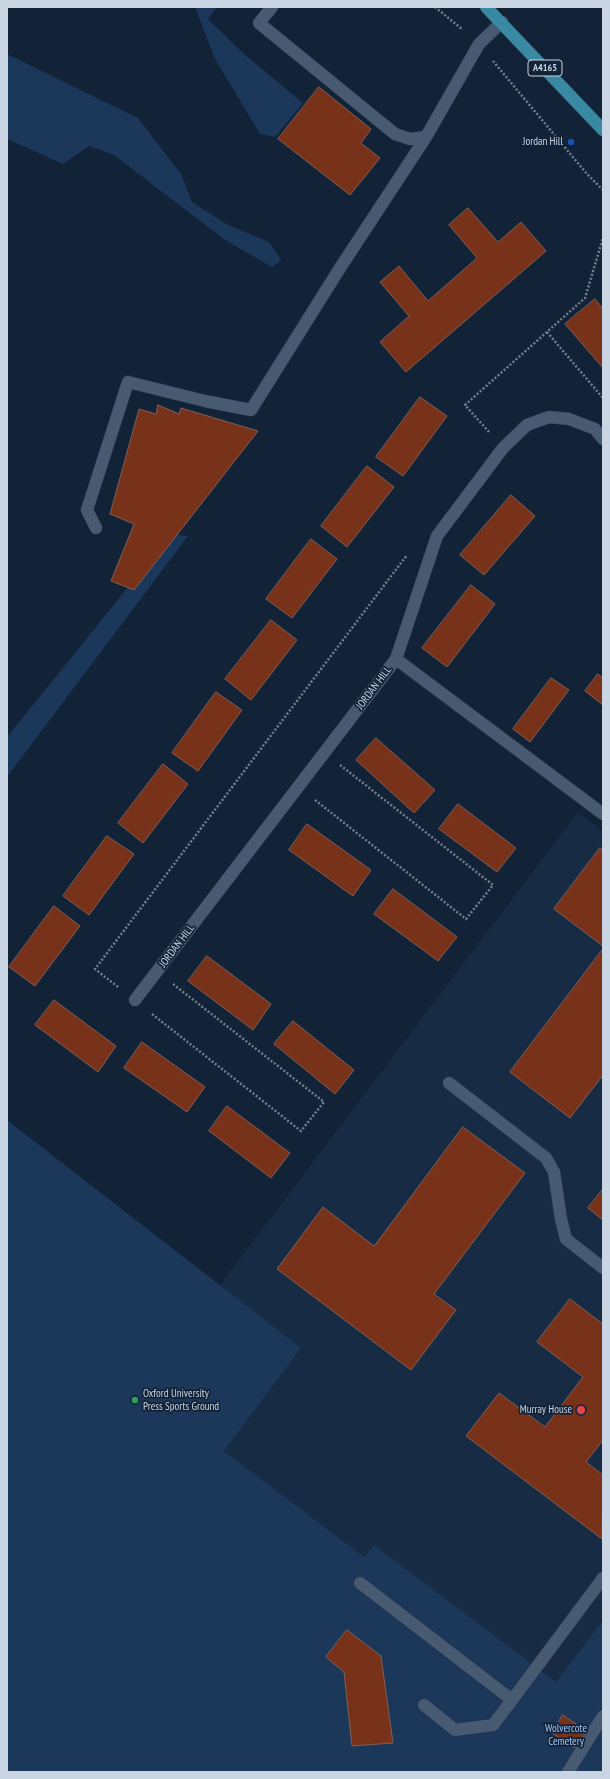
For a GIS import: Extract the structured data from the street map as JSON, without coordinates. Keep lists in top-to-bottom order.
{
  "streets": {
    "main road": ["A4165"],
    "street": ["JORDAN HILL"]
  },
  "parks": ["Wolvercote Cemetery"],
  "places": ["Jordan Hill", "Oxford University Press Sports Ground", "Murray House"]
}
